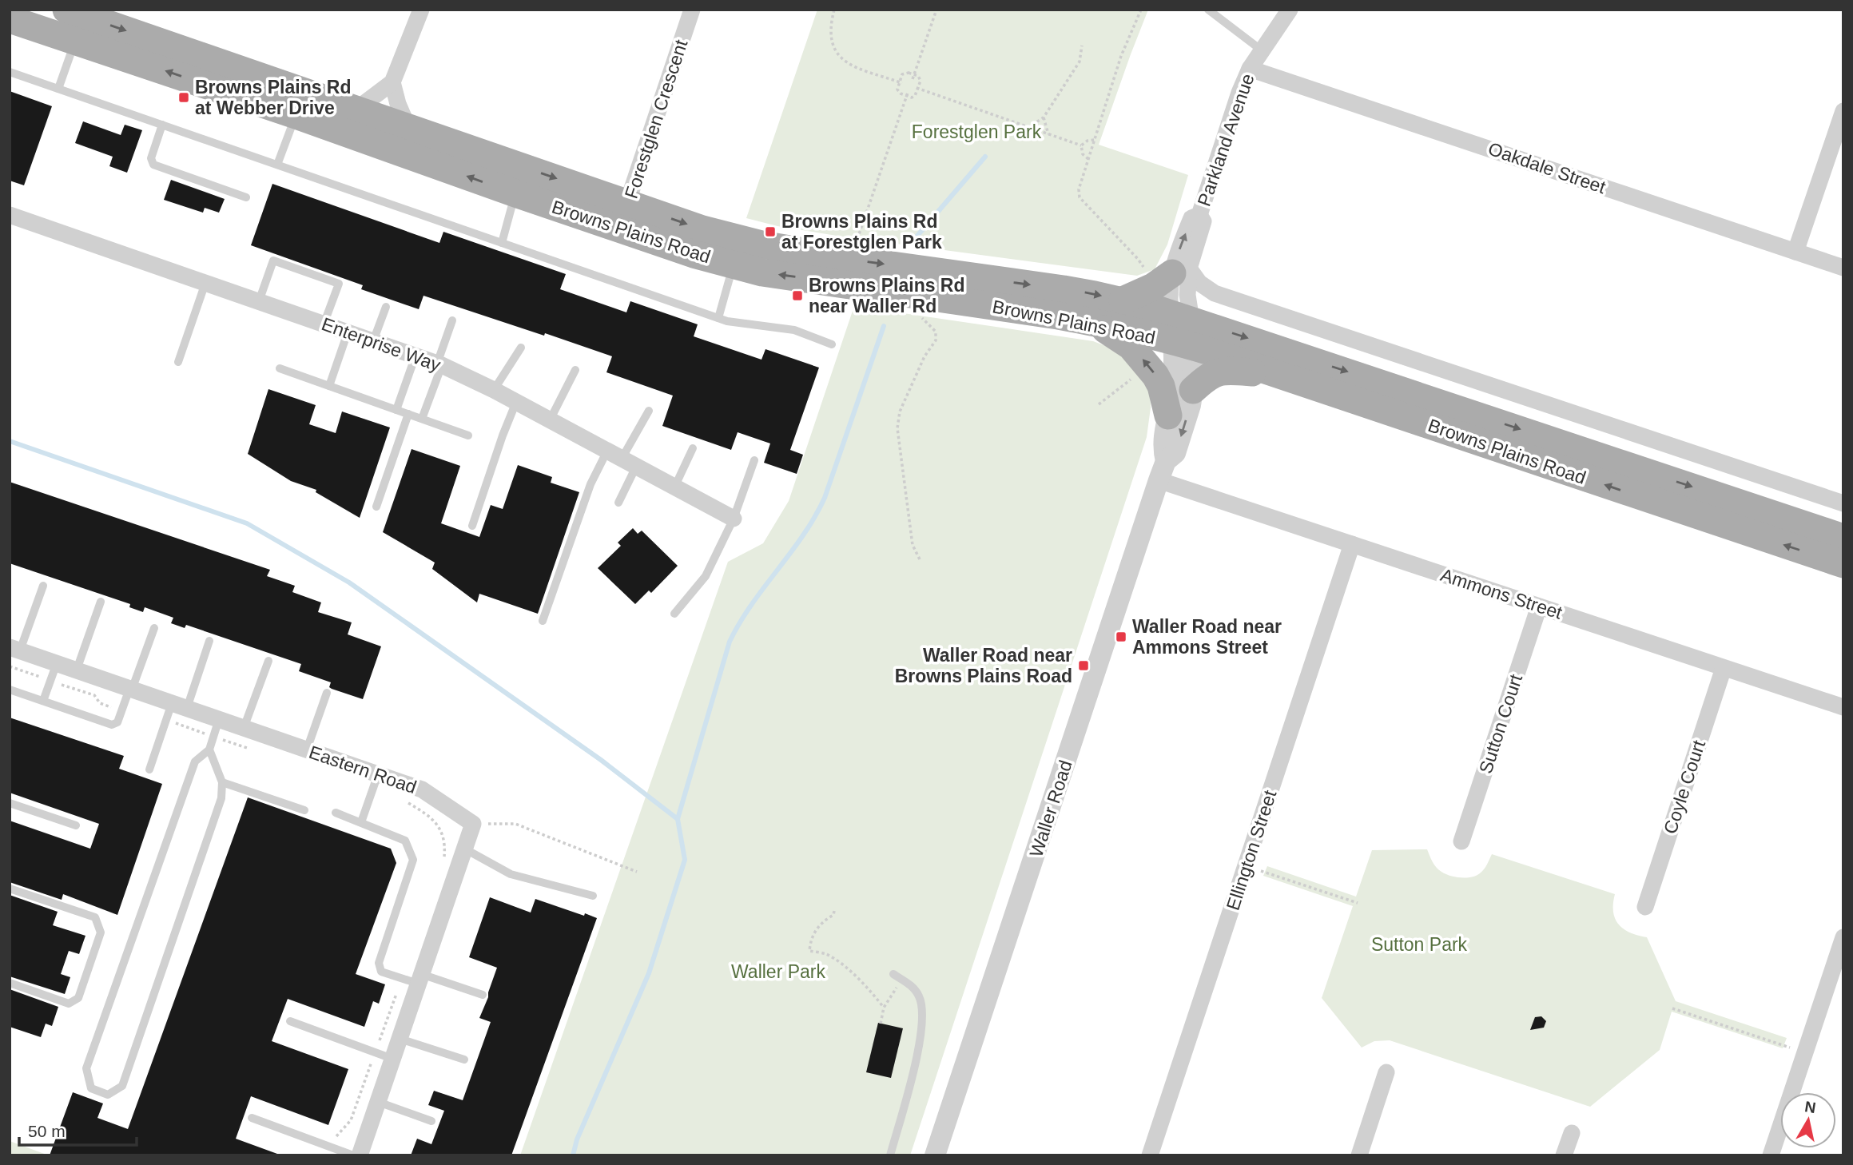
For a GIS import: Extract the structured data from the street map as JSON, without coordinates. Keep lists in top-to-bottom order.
{
  "streets": {
    "main road": ["Browns Plains Road"],
    "street": [
      "Forestglen Crescent",
      "Parkland Avenue",
      "Oakdale Street",
      "Enterprise Way",
      "Ammons Street",
      "Sutton Court",
      "Eastern Road",
      "Coyle Court",
      "Waller Road",
      "Ellington Street"
    ]
  },
  "crossings": [
    ["Forestglen Crescent", "Browns Plains Road"],
    ["Parkland Avenue", "Oakdale Street"],
    ["Parkland Avenue", "Browns Plains Road"],
    ["Parkland Avenue", "Waller Road"],
    ["Browns Plains Road", "Waller Road"],
    ["Ammons Street", "Sutton Court"],
    ["Ammons Street", "Coyle Court"],
    ["Ammons Street", "Waller Road"],
    ["Ammons Street", "Ellington Street"]
  ],
  "parks": ["Forestglen Park", "Sutton Park", "Waller Park"],
  "places": {
    "transit": [
      "Browns Plains Rd at Webber Drive",
      "Browns Plains Rd at Forestglen Park",
      "Browns Plains Rd near Waller Rd",
      "Waller Road near Ammons Street",
      "Waller Road near Browns Plains Road"
    ]
  },
  "scale_bar": "50 m",
  "north": "top"
}
